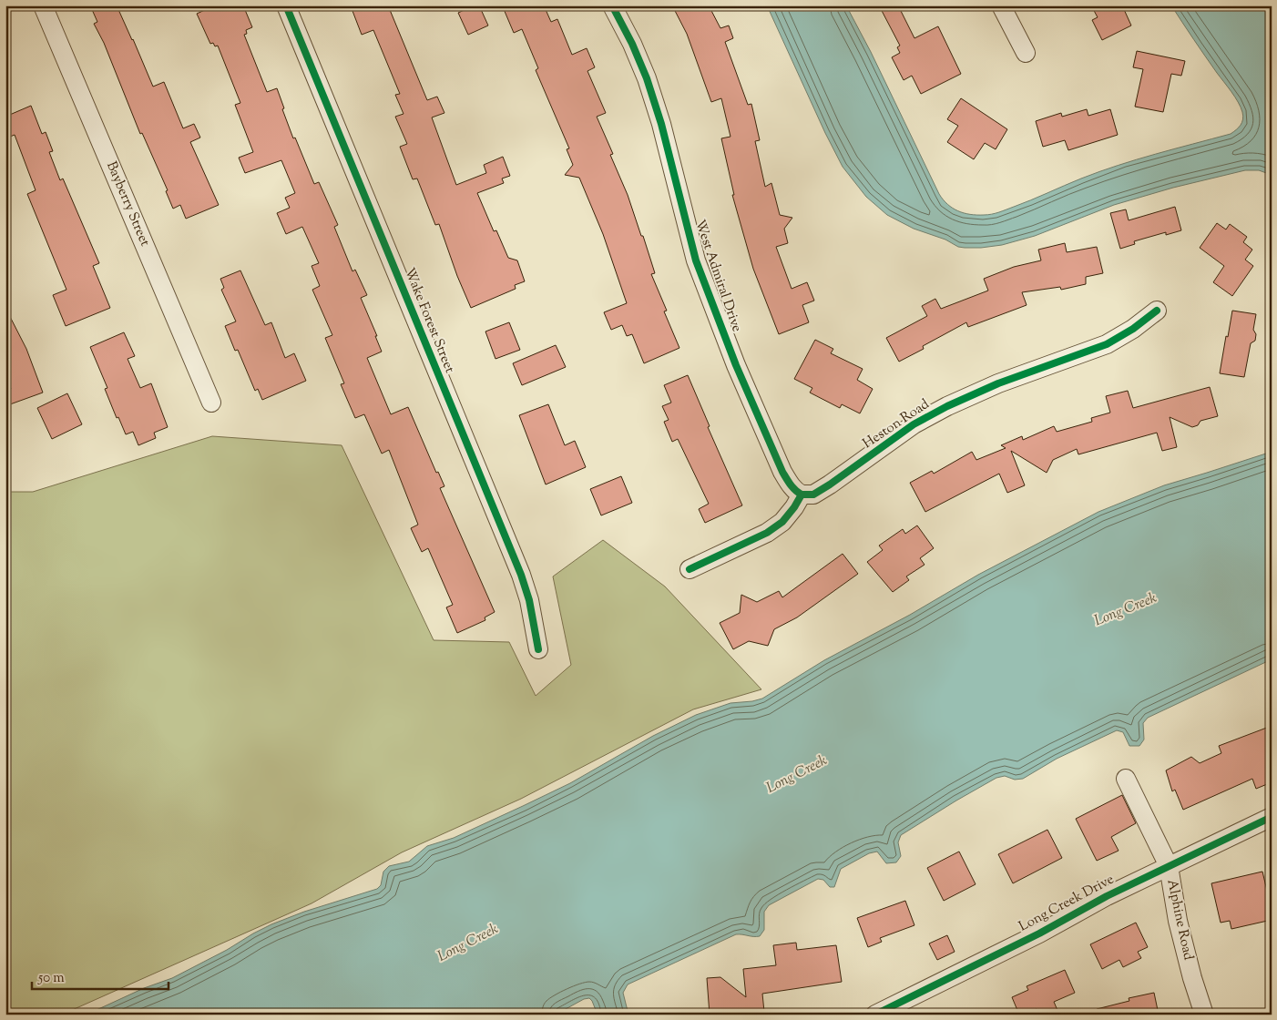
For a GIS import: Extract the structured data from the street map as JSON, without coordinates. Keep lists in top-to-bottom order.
{
  "streets": {
    "street": [
      "Bayberry Street",
      "West Admiral Drive",
      "Wake Forest Street",
      "Heston Road",
      "Long Creek Drive",
      "Alphine Road"
    ]
  },
  "crossings": [
    ["West Admiral Drive", "Heston Road"],
    ["Long Creek Drive", "Alphine Road"]
  ],
  "water": ["Long Creek"],
  "scale_bar": "50 m"
}
